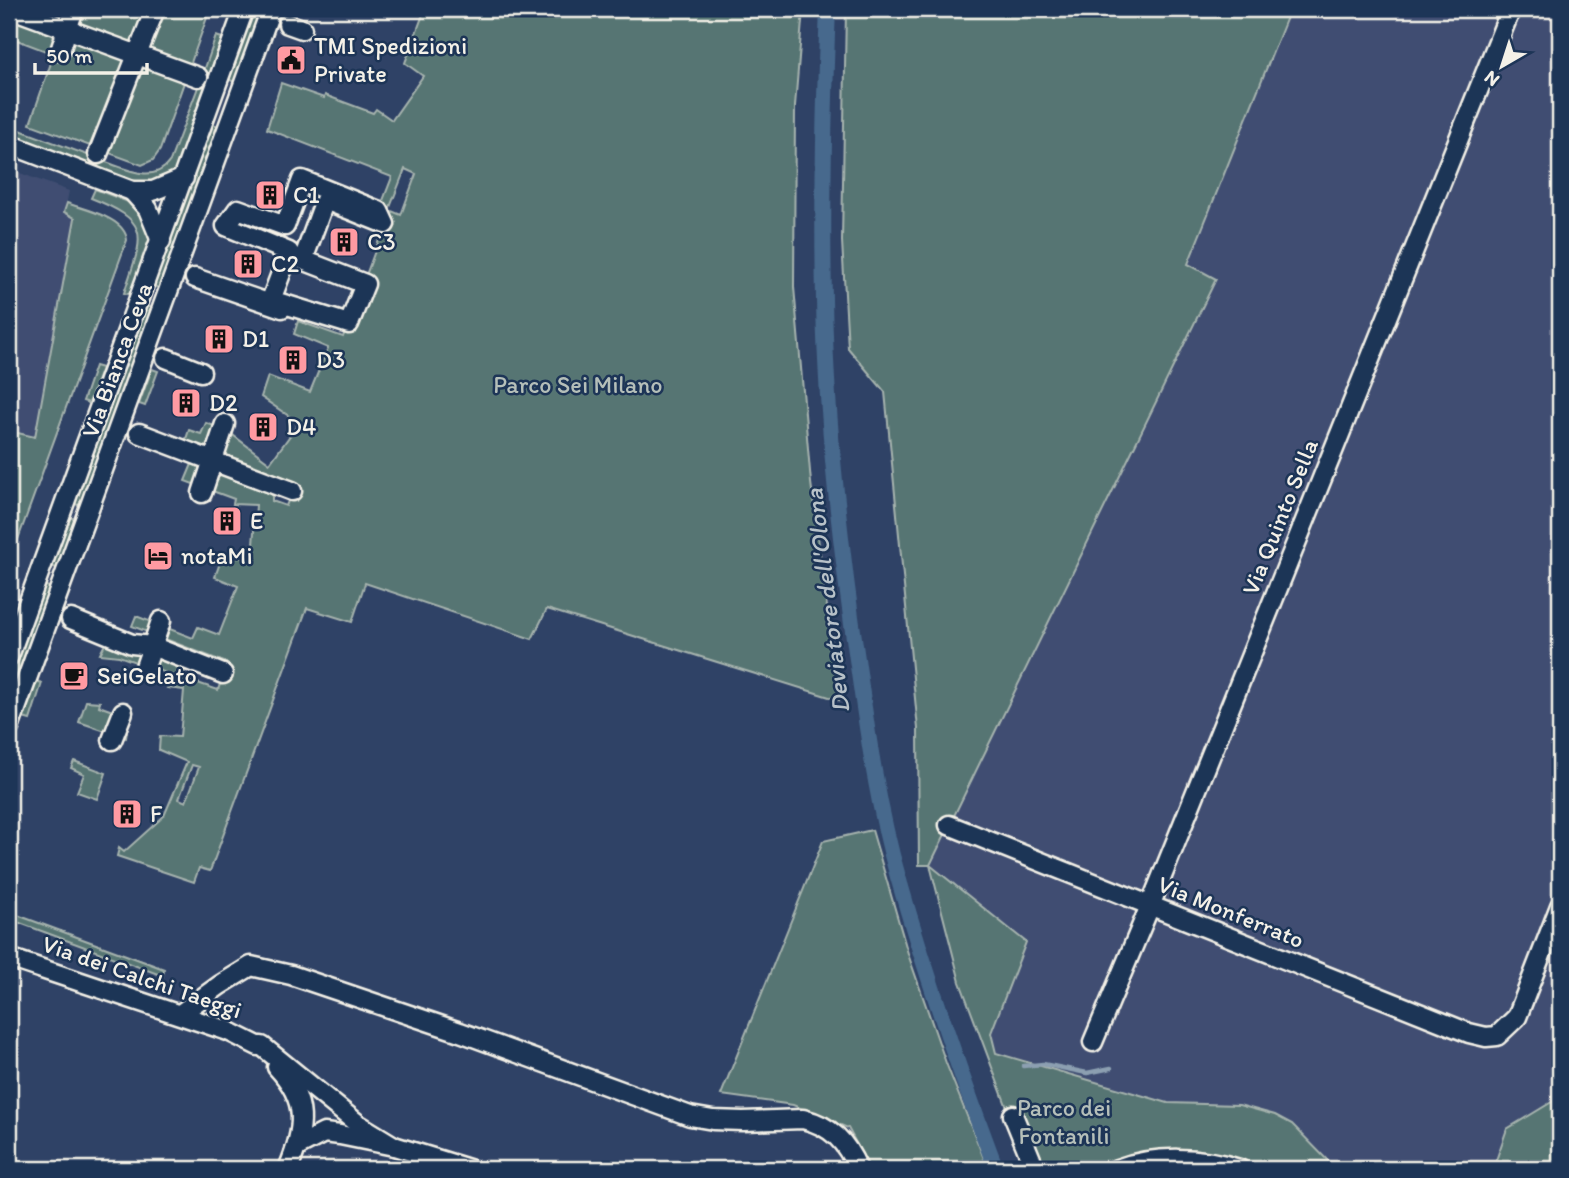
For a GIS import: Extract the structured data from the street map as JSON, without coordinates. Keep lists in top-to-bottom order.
{
  "streets": {
    "street": [
      "Via Bianca Ceva",
      "Via Quinto Sella",
      "Via Monferrato",
      "Via dei Calchi Taeggi"
    ]
  },
  "crossings": [
    ["Via Quinto Sella", "Via Monferrato"]
  ],
  "water": ["Deviatore dell'Olona"],
  "parks": ["Parco Sei Milano", "Parco dei Fontanili"],
  "places": {
    "public building": ["TMI Spedizioni Private"],
    "building": [
      "C1",
      "C3",
      "C2",
      "D1",
      "D3",
      "D2",
      "D4",
      "E",
      "F"
    ],
    "hotel": ["notaMi"],
    "cafe": ["SeiGelato"]
  },
  "scale_bar": "50 m",
  "north": "bottom left"
}
